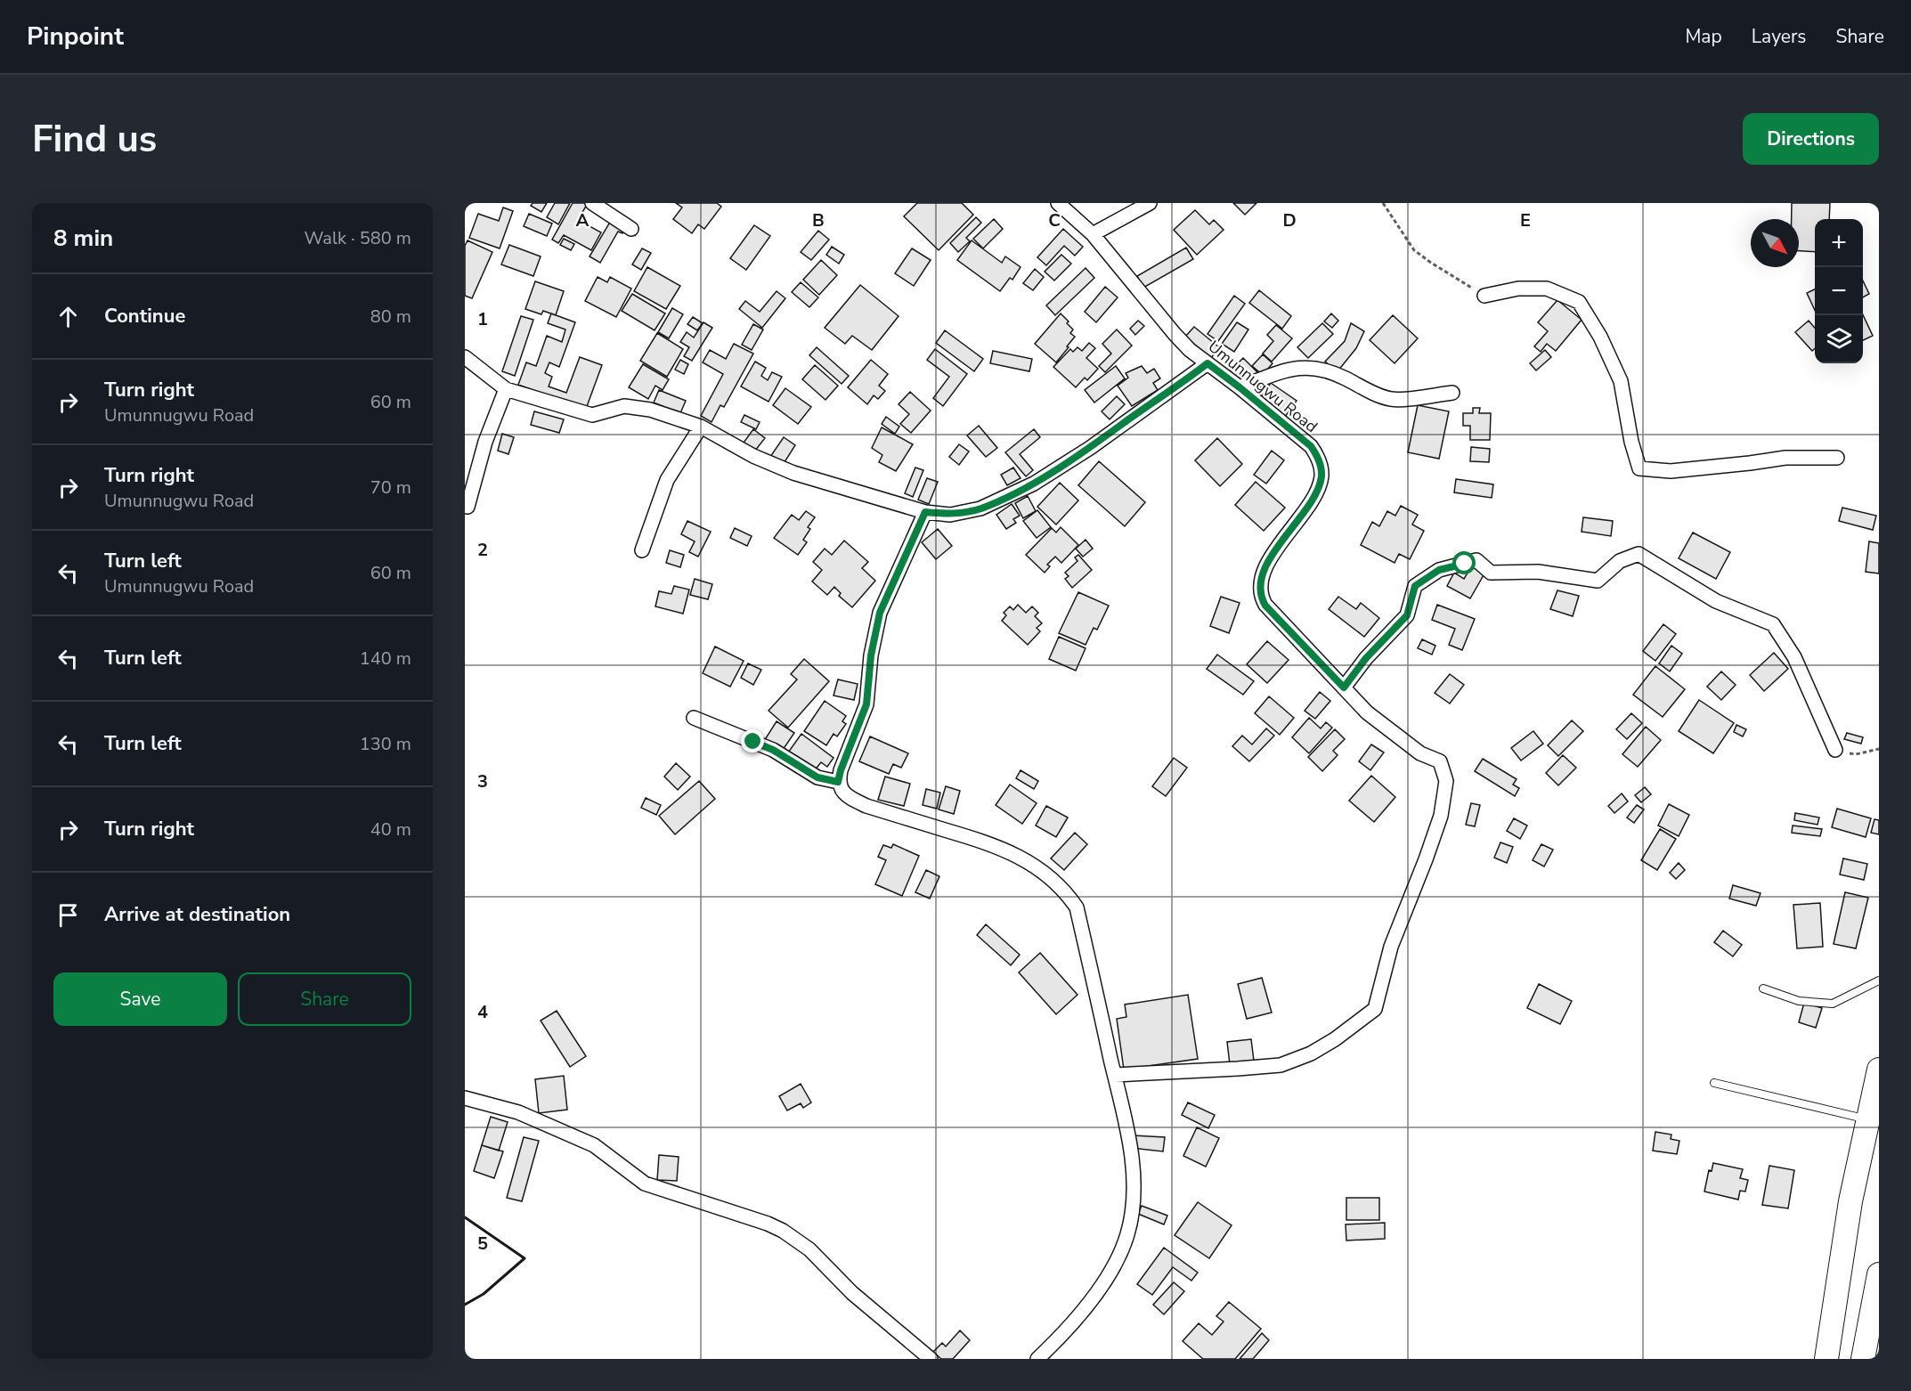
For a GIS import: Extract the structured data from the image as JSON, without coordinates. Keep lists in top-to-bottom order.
{
  "streets": {
    "street": ["Umunnugwu Road"]
  },
  "north": "bottom right",
  "page": {
    "header": "Pinpoint",
    "nav": ["Map", "Layers", "Share"],
    "buttons": [
      "Directions",
      ["Save", "Share"]
    ],
    "title": "Find us",
    "heading": ["8 min", "Walk · 580 m"],
    "map_buttons": ["+", "−"],
    "list": [
      ["Continue", "80 m"],
      ["Turn right", "Umunnugwu Road", "60 m"],
      ["Turn right", "Umunnugwu Road", "70 m"],
      ["Turn left", "Umunnugwu Road", "60 m"],
      ["Turn left", "140 m"],
      ["Turn left", "130 m"],
      ["Turn right", "40 m"],
      "Arrive at destination"
    ]
  },
  "grid": {
    "columns": [
      "A",
      "B",
      "C",
      "D",
      "E"
    ],
    "rows": [
      "1",
      "2",
      "3",
      "4",
      "5"
    ]
  }
}
